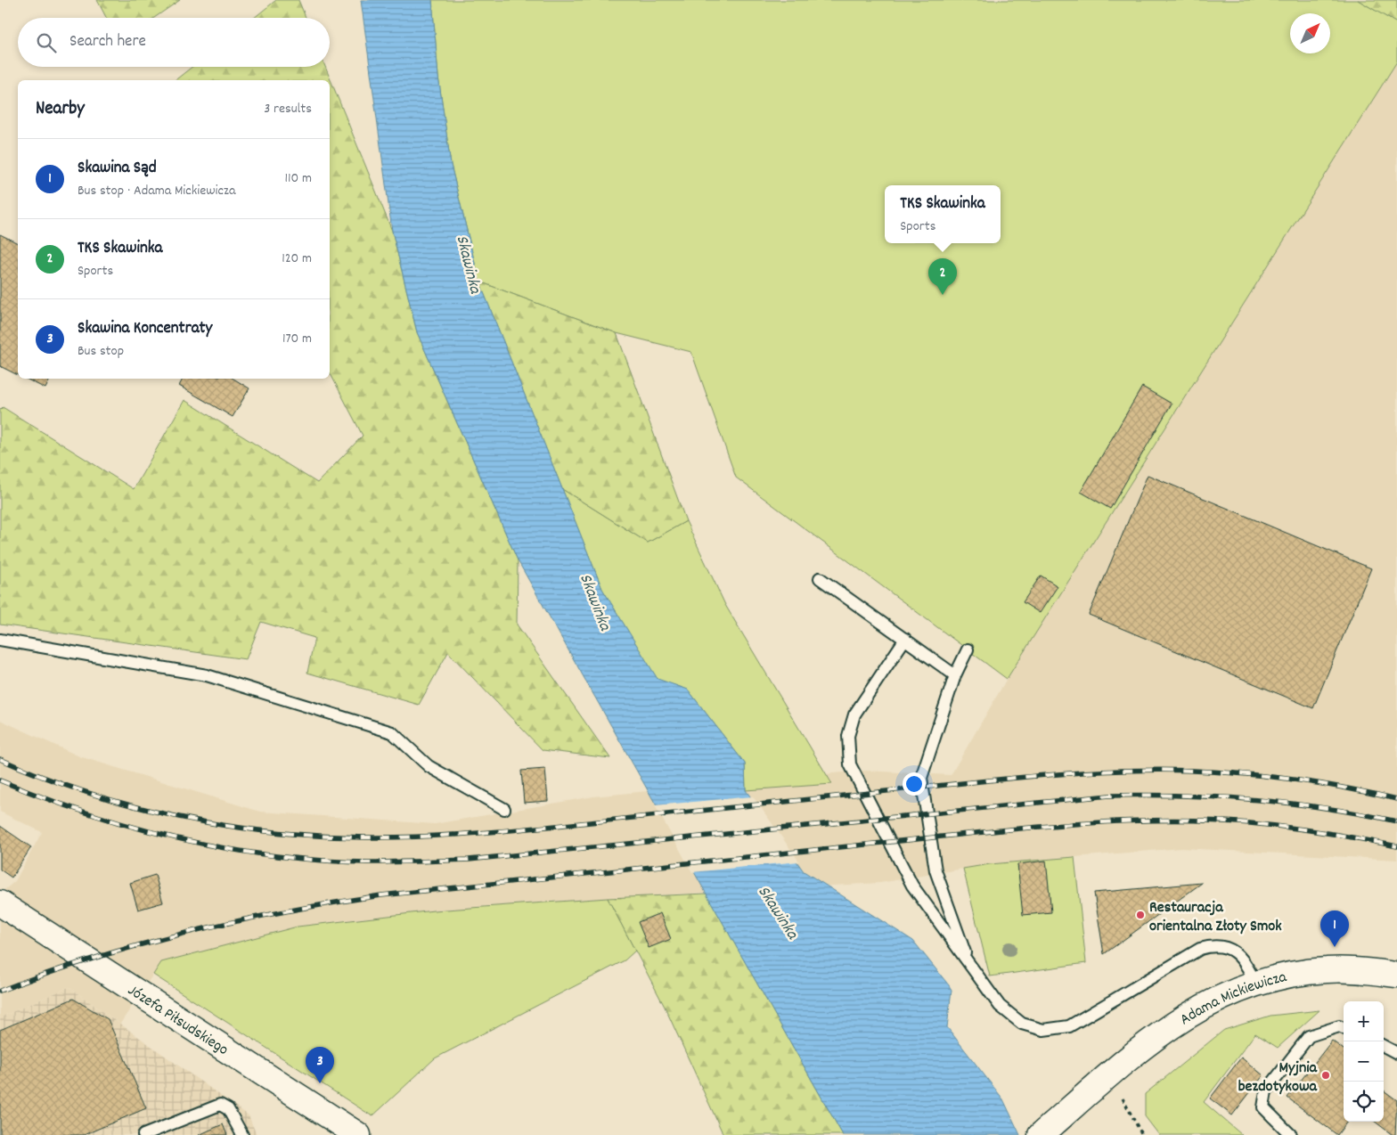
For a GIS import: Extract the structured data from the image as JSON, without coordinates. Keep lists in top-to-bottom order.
{
  "streets": {
    "main road": ["Adama Mickiewicza", "Józefa Piłsudskiego"]
  },
  "water": ["Skawinka"],
  "places": ["Restauracja orientalna Złoty Smok", "Myjnia bezdotykowa"],
  "north": "top right",
  "page": {
    "search": "Search here",
    "heading": ["Nearby", "3 results"],
    "list": [
      {
        "mark": "1",
        "name": "Skawina Sąd",
        "note": "Bus stop · Adama Mickiewicza",
        "value": "110 m"
      },
      {
        "mark": "2",
        "name": "TKS Skawinka",
        "note": "Sports",
        "value": "120 m"
      },
      {
        "mark": "3",
        "name": "Skawina Koncentraty",
        "note": "Bus stop",
        "value": "170 m"
      }
    ],
    "popup": ["TKS Skawinka", "Sports"],
    "pins": ["2", "1", "3"],
    "map_buttons": ["+", "−"]
  }
}
